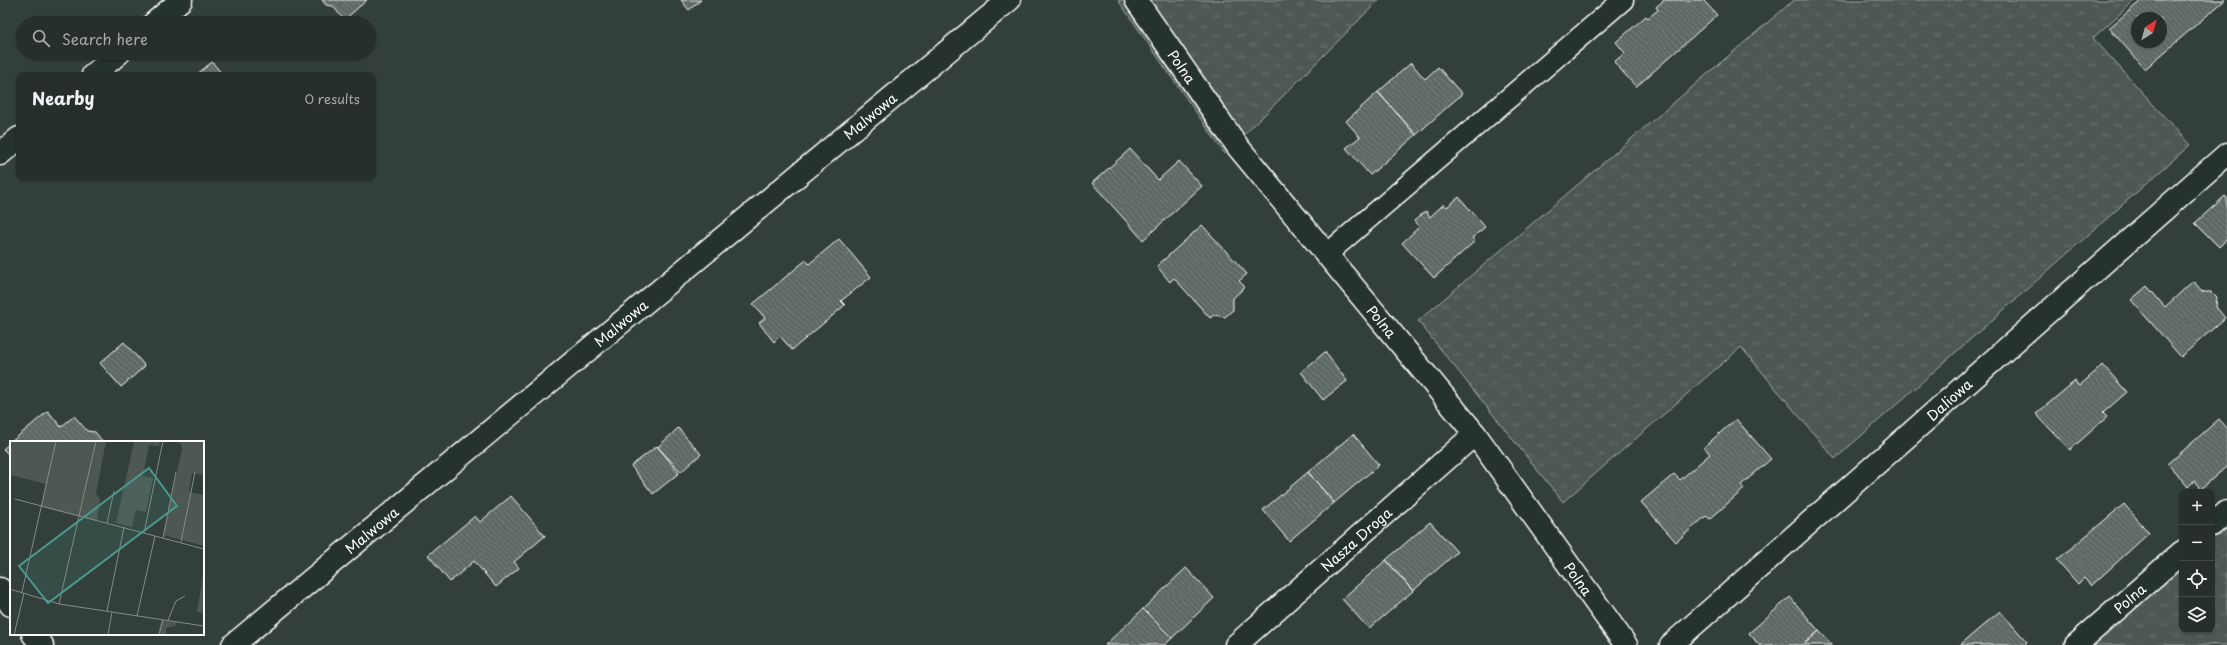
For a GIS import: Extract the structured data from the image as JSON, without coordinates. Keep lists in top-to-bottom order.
{
  "streets": {
    "street": [
      "Polna",
      "Malwowa",
      "Daliowa",
      "Nasza Droga"
    ]
  },
  "crossings": [
    ["Polna", "Nasza Droga"]
  ],
  "north": "top right",
  "page": {
    "search": "Search here",
    "heading": ["Nearby", "0 results"],
    "map_buttons": ["+", "−"]
  }
}
